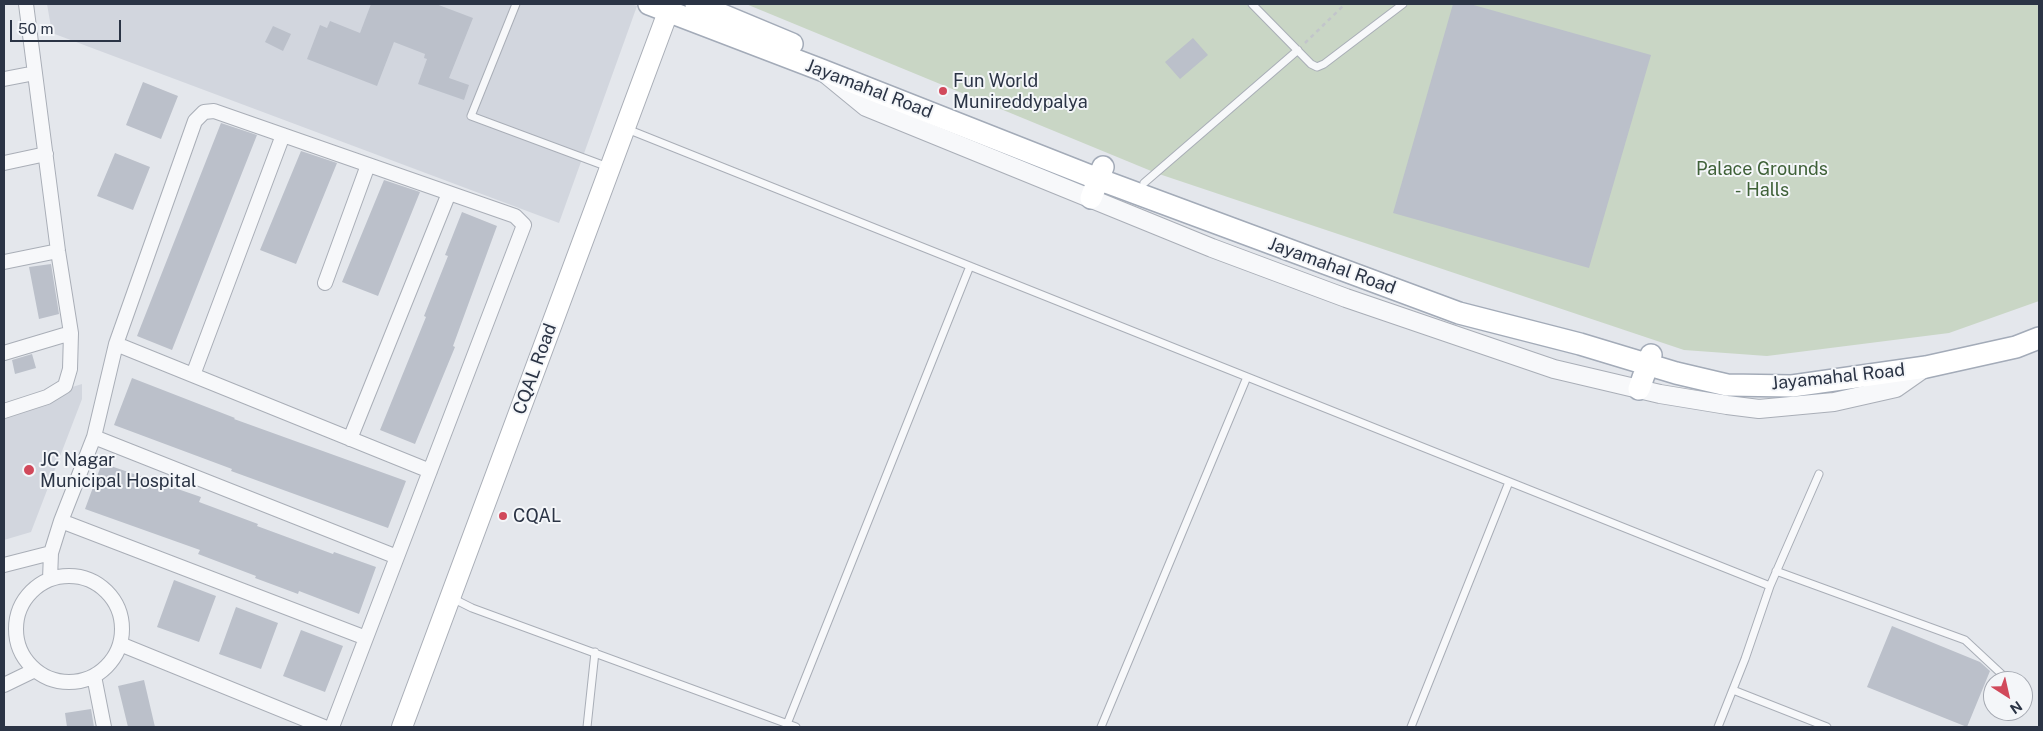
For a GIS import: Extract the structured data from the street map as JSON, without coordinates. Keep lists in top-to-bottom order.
{
  "streets": {
    "main road": ["Jayamahal Road", "CQAL Road"]
  },
  "crossings": [
    ["Jayamahal Road", "CQAL Road"]
  ],
  "parks": ["Palace Grounds - Halls"],
  "places": ["Fun World Munireddypalya", "JC Nagar Municipal Hospital", "CQAL"],
  "scale_bar": "50 m",
  "north": "bottom right"
}
